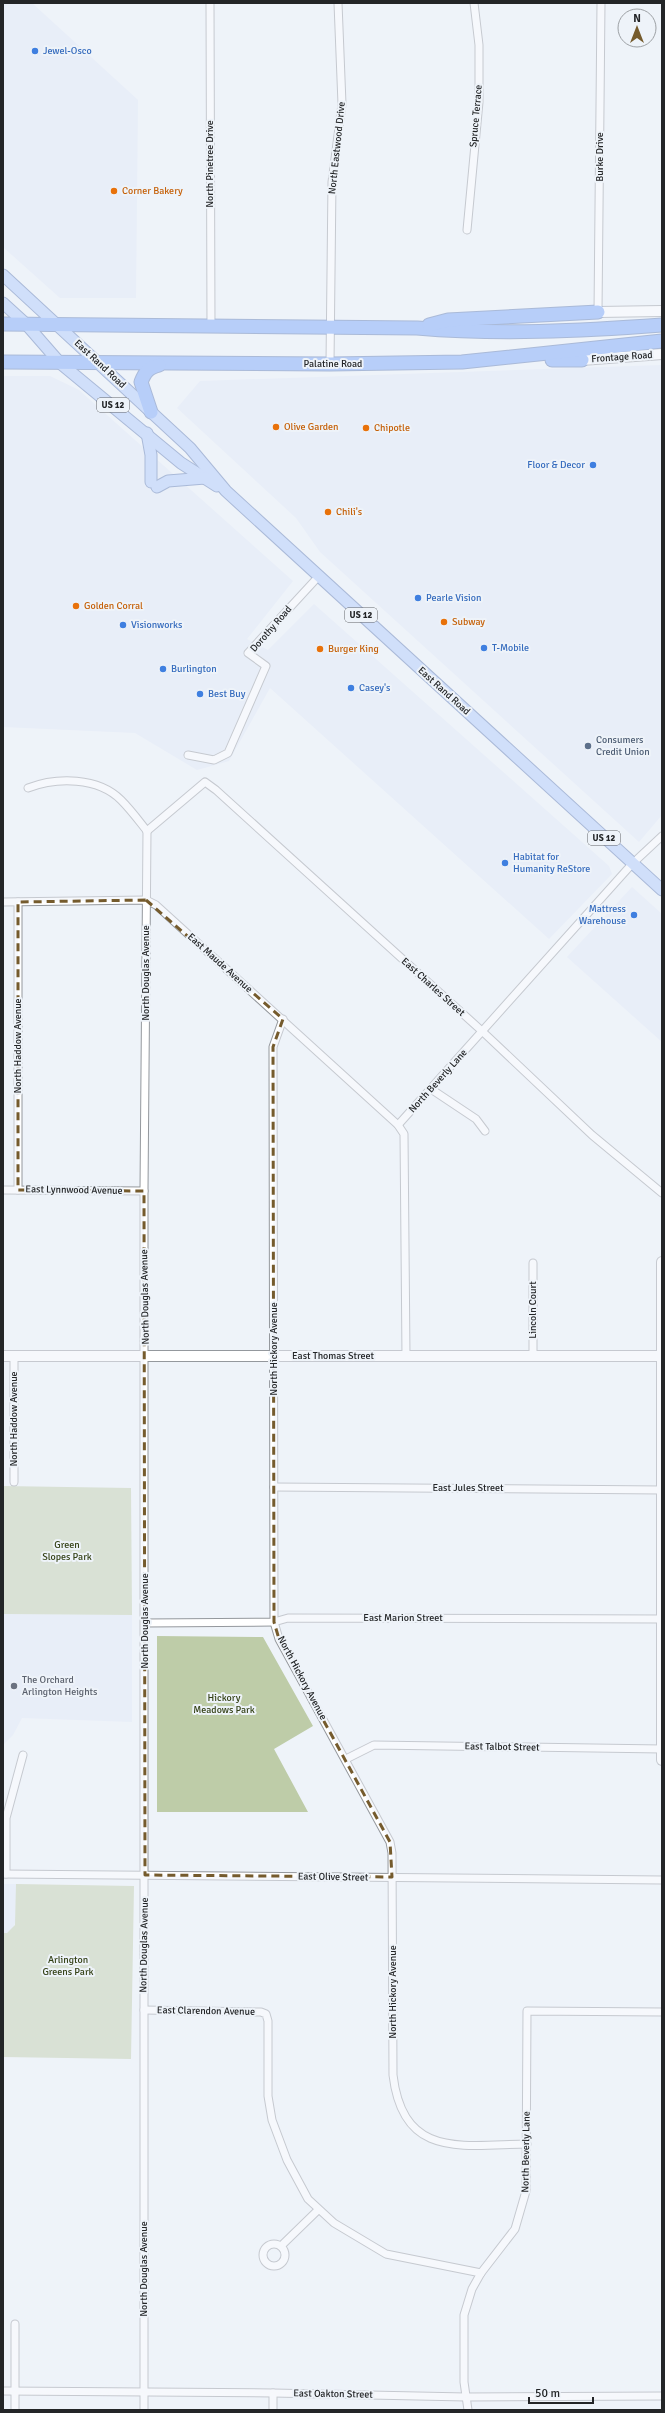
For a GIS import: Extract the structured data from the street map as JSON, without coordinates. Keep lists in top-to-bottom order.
{
  "streets": {
    "highway": ["Palatine Road"],
    "main road": ["East Rand Road", "US 12"],
    "street": [
      "Spruce Terrace",
      "North Eastwood Drive",
      "Burke Drive",
      "North Pinetree Drive",
      "Frontage Road",
      "Dorothy Road",
      "East Maude Avenue",
      "North Douglas Avenue",
      "East Charles Street",
      "North Haddow Avenue",
      "North Beverly Lane",
      "East Lynnwood Avenue",
      "Lincoln Court",
      "North Hickory Avenue",
      "East Thomas Street",
      "East Jules Street",
      "East Marion Street",
      "East Talbot Street",
      "East Olive Street",
      "East Clarendon Avenue",
      "East Oakton Street"
    ]
  },
  "crossings": [
    ["North Eastwood Drive", "Palatine Road"],
    ["East Rand Road", "Palatine Road"],
    ["East Rand Road", "Dorothy Road"],
    ["East Rand Road", "North Beverly Lane"],
    ["East Maude Avenue", "North Douglas Avenue"],
    ["East Maude Avenue", "North Beverly Lane"],
    ["East Maude Avenue", "North Hickory Avenue"],
    ["North Douglas Avenue", "East Charles Street"],
    ["North Douglas Avenue", "East Lynnwood Avenue"],
    ["North Douglas Avenue", "East Thomas Street"],
    ["North Douglas Avenue", "East Marion Street"],
    ["North Douglas Avenue", "East Olive Street"],
    ["North Douglas Avenue", "East Clarendon Avenue"],
    ["North Douglas Avenue", "East Oakton Street"],
    ["East Charles Street", "North Beverly Lane"],
    ["North Haddow Avenue", "East Lynnwood Avenue"],
    ["North Haddow Avenue", "East Thomas Street"],
    ["North Beverly Lane", "North Hickory Avenue"],
    ["North Beverly Lane", "East Clarendon Avenue"],
    ["North Beverly Lane", "East Oakton Street"],
    ["Lincoln Court", "East Thomas Street"],
    ["North Hickory Avenue", "East Thomas Street"],
    ["North Hickory Avenue", "East Jules Street"],
    ["North Hickory Avenue", "East Marion Street"],
    ["North Hickory Avenue", "East Talbot Street"],
    ["North Hickory Avenue", "East Olive Street"]
  ],
  "parks": ["Green Slopes Park", "Hickory Meadows Park", "Arlington Greens Park"],
  "places": [
    "Jewel-Osco",
    "Corner Bakery",
    "Olive Garden",
    "Chipotle",
    "Floor & Decor",
    "Chili's",
    "Pearle Vision",
    "Golden Corral",
    "Subway",
    "Visionworks",
    "T-Mobile",
    "Burger King",
    "Burlington",
    "Casey's",
    "Best Buy",
    "Consumers Credit Union",
    "Habitat for Humanity ReStore",
    "Mattress Warehouse",
    "The Orchard Arlington Heights"
  ],
  "scale_bar": "50 m",
  "north": "top"
}
